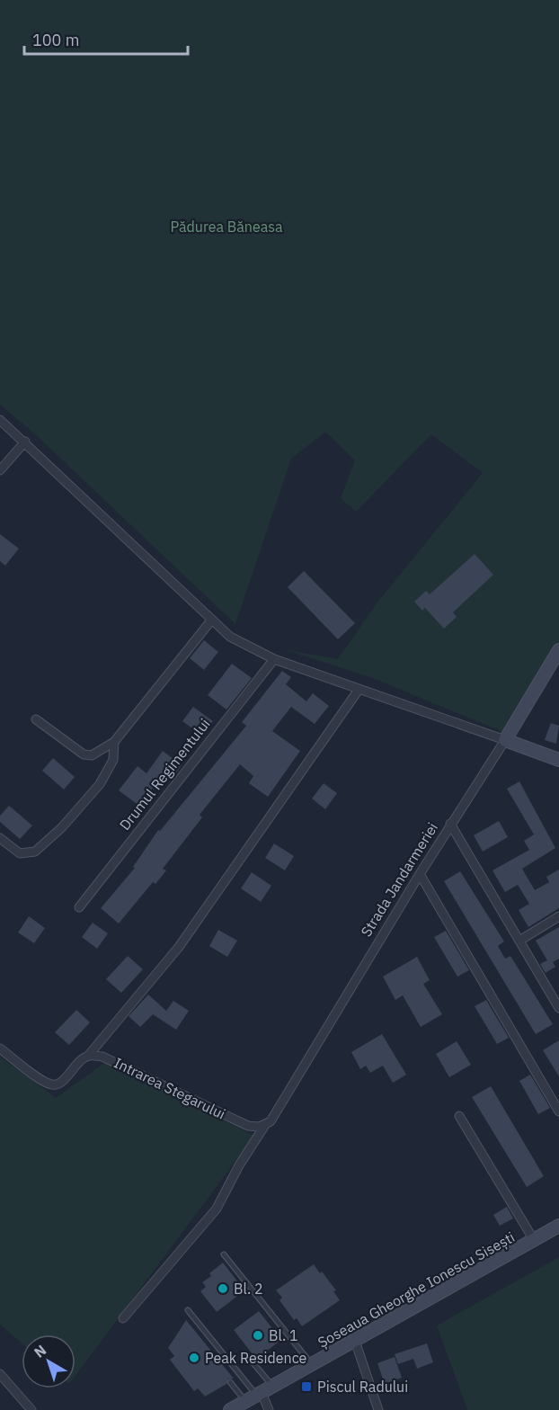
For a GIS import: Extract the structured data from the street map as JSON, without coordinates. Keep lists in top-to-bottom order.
{
  "streets": {
    "main road": ["Strada Jandarmeriei", "Șoseaua Gheorghe Ionescu Sisești"],
    "street": ["Drumul Regimentului", "Intrarea Stegarului"]
  },
  "crossings": [
    ["Strada Jandarmeriei", "Intrarea Stegarului"]
  ],
  "parks": ["Pădurea Băneasa"],
  "places": {
    "other": ["Bl. 2", "Bl. 1", "Peak Residence"],
    "transit": ["Piscul Radului"]
  },
  "scale_bar": "100 m",
  "north": "top left"
}
